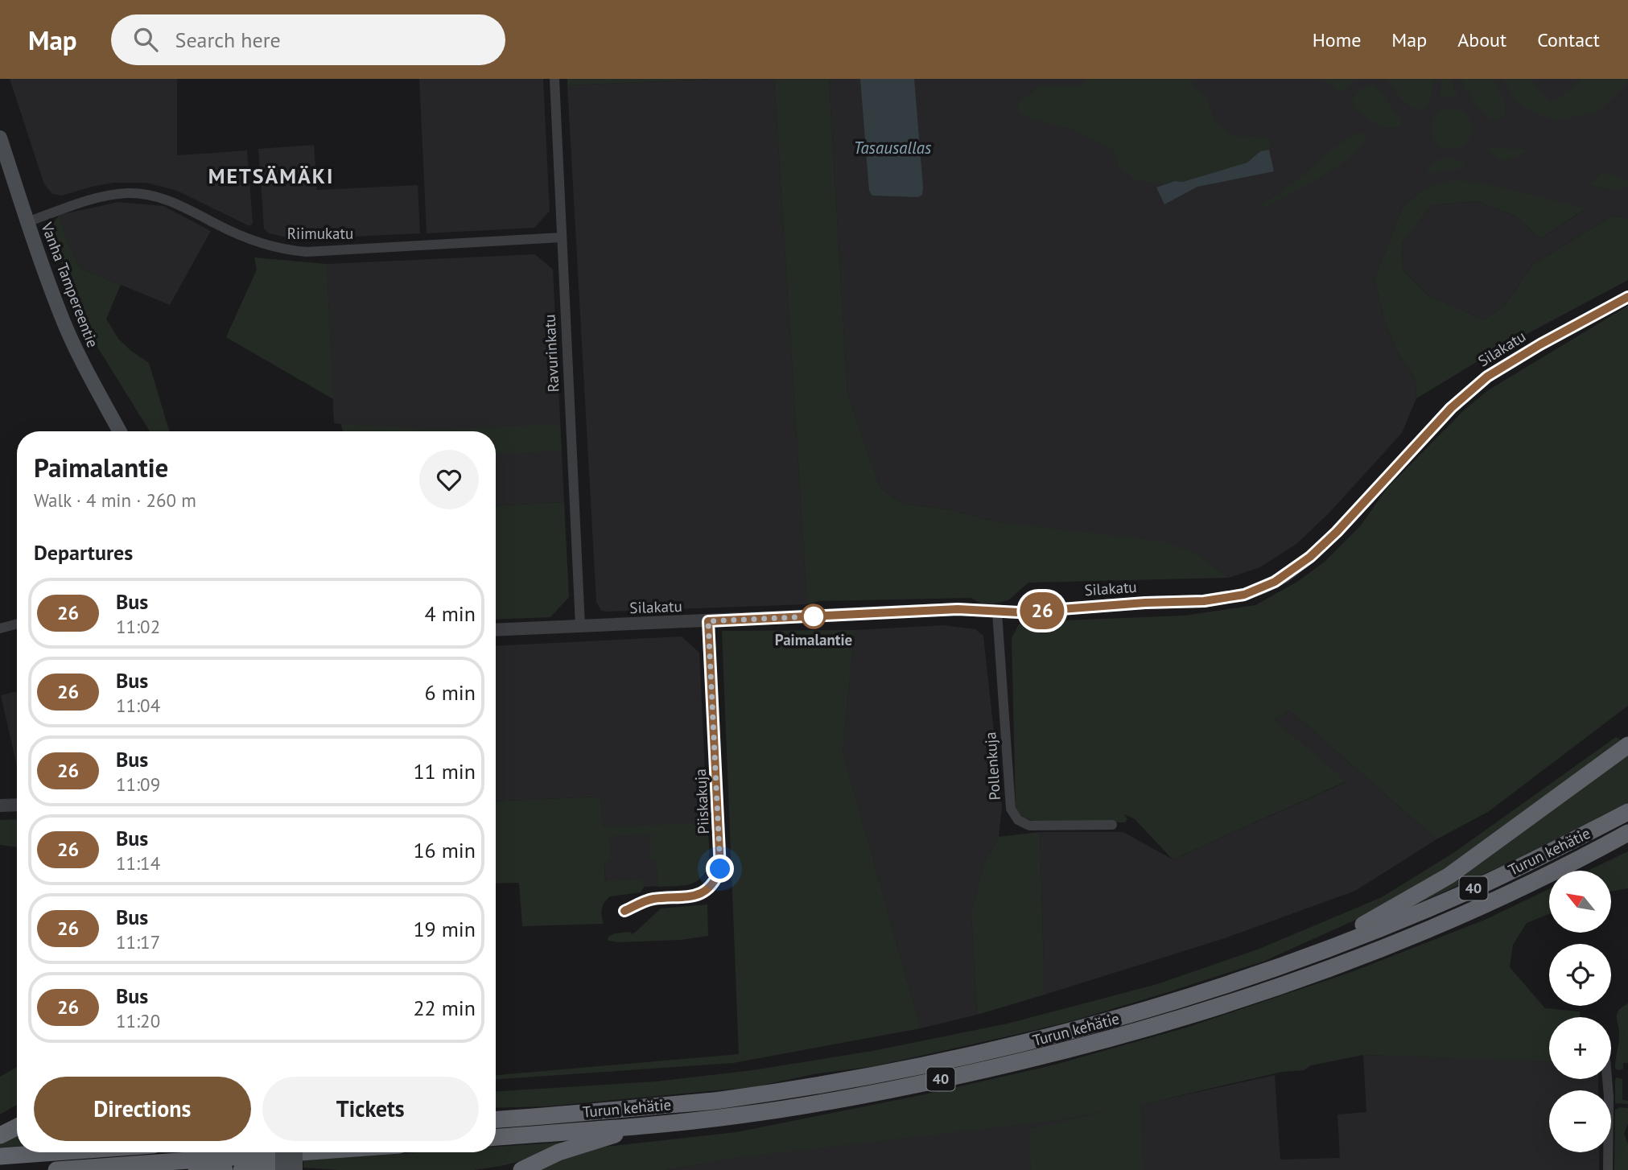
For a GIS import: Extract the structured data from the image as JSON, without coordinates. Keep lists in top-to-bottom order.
{
  "streets": {
    "highway": ["Turun kehätie", "40"],
    "main road": ["Vanha Tampereentie"],
    "street": [
      "Riimukatu",
      "Silakatu",
      "Ravurinkatu",
      "Pollenkuja",
      "Piiskakuja"
    ]
  },
  "crossings": [
    ["Riimukatu", "Vanha Tampereentie"],
    ["Riimukatu", "Ravurinkatu"],
    ["Silakatu", "Ravurinkatu"],
    ["Silakatu", "Pollenkuja"],
    ["Silakatu", "Piiskakuja"]
  ],
  "districts": ["METSÄMÄKI"],
  "water": ["Tasausallas"],
  "places": ["Paimalantie"],
  "lines": ["bus line 26"],
  "north": "top left",
  "page": {
    "header": "Map",
    "search": "Search here",
    "nav": [
      "Home",
      "Map",
      "About",
      "Contact"
    ],
    "on_map": "26",
    "heading": [
      ["Paimalantie", "Walk · 4 min · 260 m"],
      "Departures"
    ],
    "list": [
      {
        "mark": "26",
        "name": "Bus",
        "note": "11:02",
        "value": "4 min"
      },
      {
        "mark": "26",
        "name": "Bus",
        "note": "11:04",
        "value": "6 min"
      },
      {
        "mark": "26",
        "name": "Bus",
        "note": "11:09",
        "value": "11 min"
      },
      {
        "mark": "26",
        "name": "Bus",
        "note": "11:14",
        "value": "16 min"
      },
      {
        "mark": "26",
        "name": "Bus",
        "note": "11:17",
        "value": "19 min"
      },
      {
        "mark": "26",
        "name": "Bus",
        "note": "11:20",
        "value": "22 min"
      }
    ],
    "map_buttons": ["+", "−"],
    "buttons": ["Directions", "Tickets"]
  }
}
